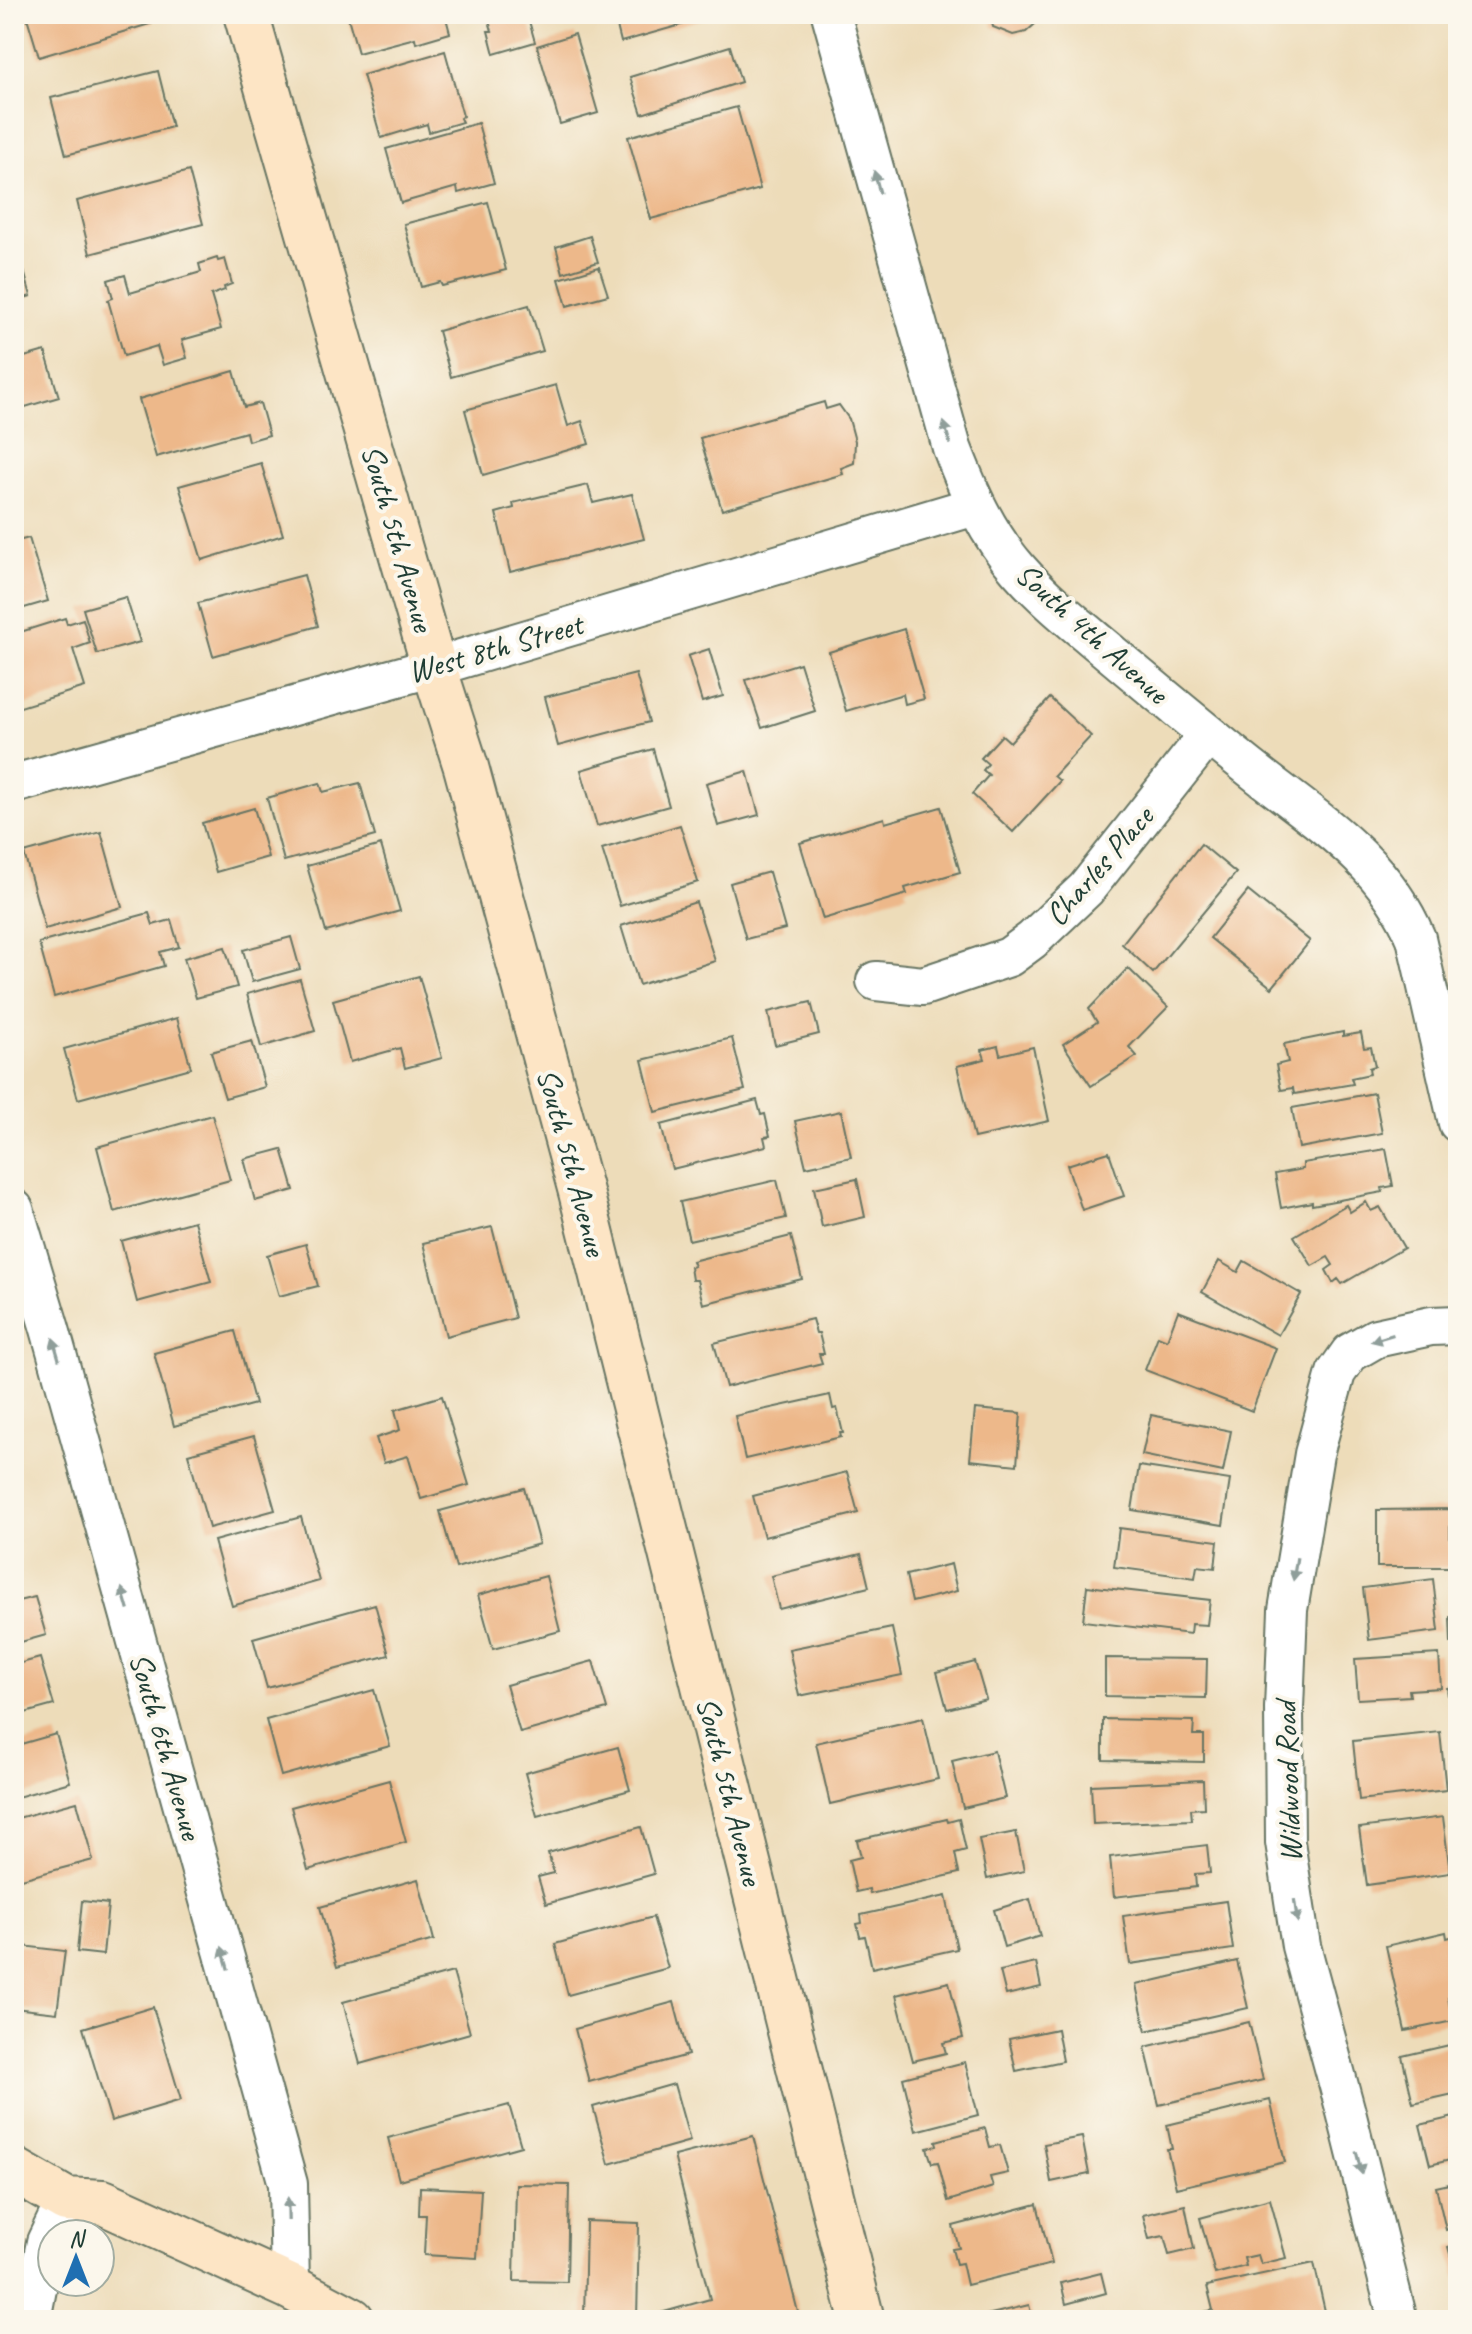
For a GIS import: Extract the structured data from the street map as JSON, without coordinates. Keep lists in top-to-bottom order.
{
  "streets": {
    "street": [
      "South 5th Avenue",
      "South 4th Avenue",
      "West 8th Street",
      "Charles Place",
      "South 6th Avenue",
      "Wildwood Road"
    ]
  },
  "crossings": [
    ["South 5th Avenue", "West 8th Street"],
    ["South 4th Avenue", "West 8th Street"],
    ["South 4th Avenue", "Charles Place"]
  ],
  "one_way": ["South 4th Avenue", "South 6th Avenue", "Wildwood Road"],
  "north": "top"
}
